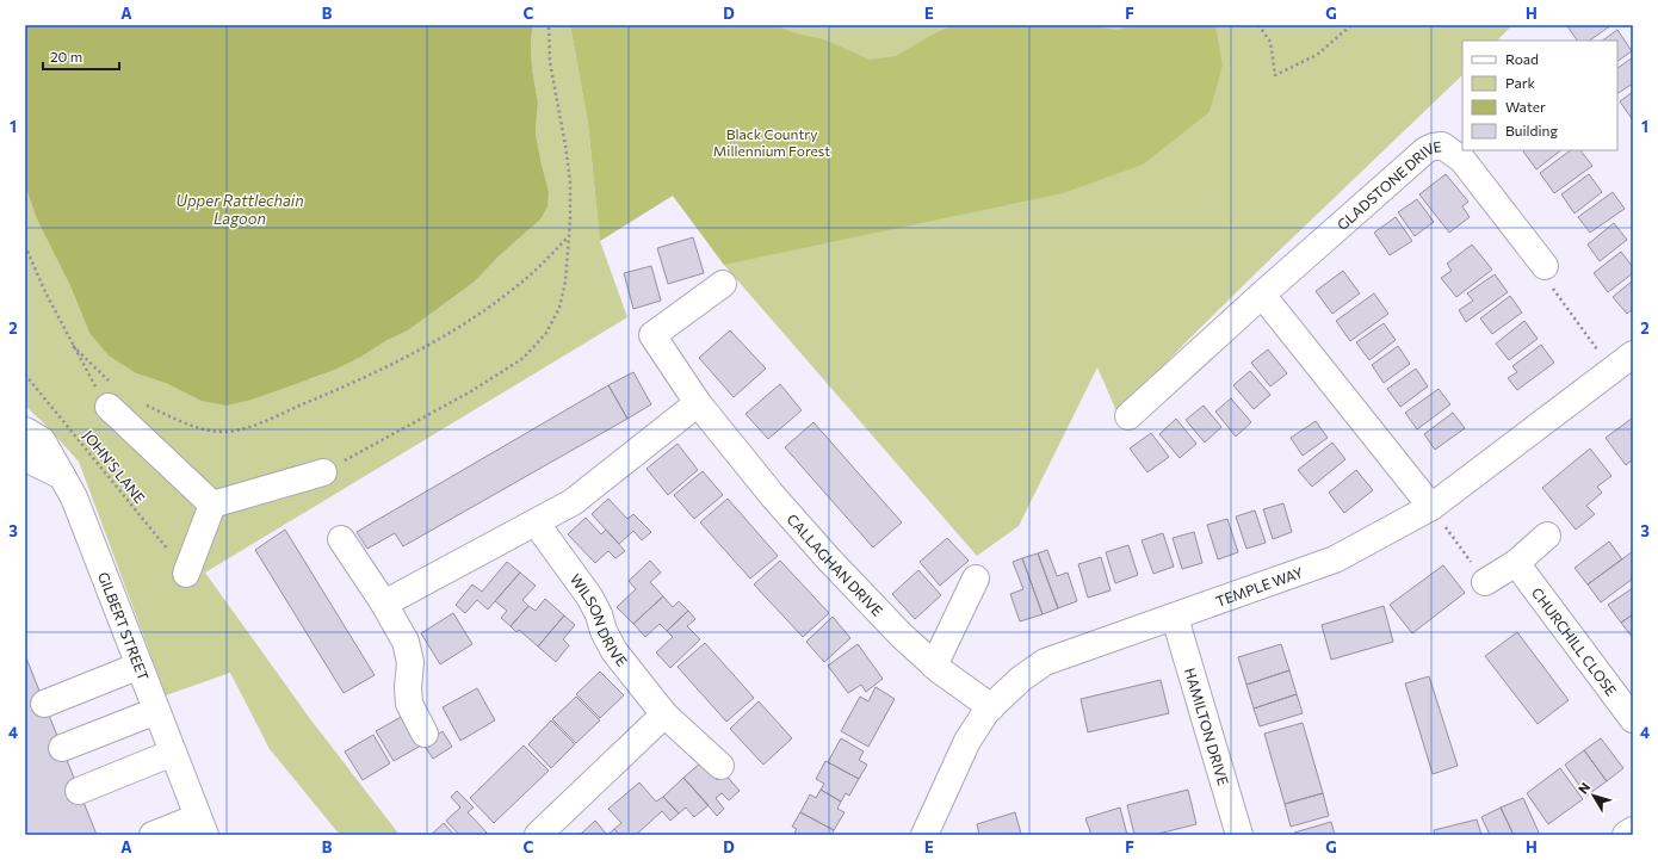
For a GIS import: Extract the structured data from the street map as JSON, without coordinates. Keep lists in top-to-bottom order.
{
  "streets": {
    "street": [
      "GLADSTONE DRIVE",
      "CALLAGHAN DRIVE",
      "TEMPLE WAY",
      "WILSON DRIVE",
      "GILBERT STREET",
      "CHURCHILL CLOSE",
      "HAMILTON DRIVE"
    ],
    "path": ["JOHN'S LANE"]
  },
  "crossings": [
    ["CALLAGHAN DRIVE", "TEMPLE WAY"],
    ["TEMPLE WAY", "HAMILTON DRIVE"]
  ],
  "water": ["Upper Rattlechain Lagoon"],
  "parks": ["Black Country Millennium Forest"],
  "legend": [
    "Road",
    "Park",
    "Water",
    "Building"
  ],
  "scale_bar": "20 m",
  "north": "top left",
  "grid": {
    "columns": [
      "A",
      "B",
      "C",
      "D",
      "E",
      "F",
      "G",
      "H"
    ],
    "rows": [
      "1",
      "2",
      "3",
      "4"
    ]
  }
}
